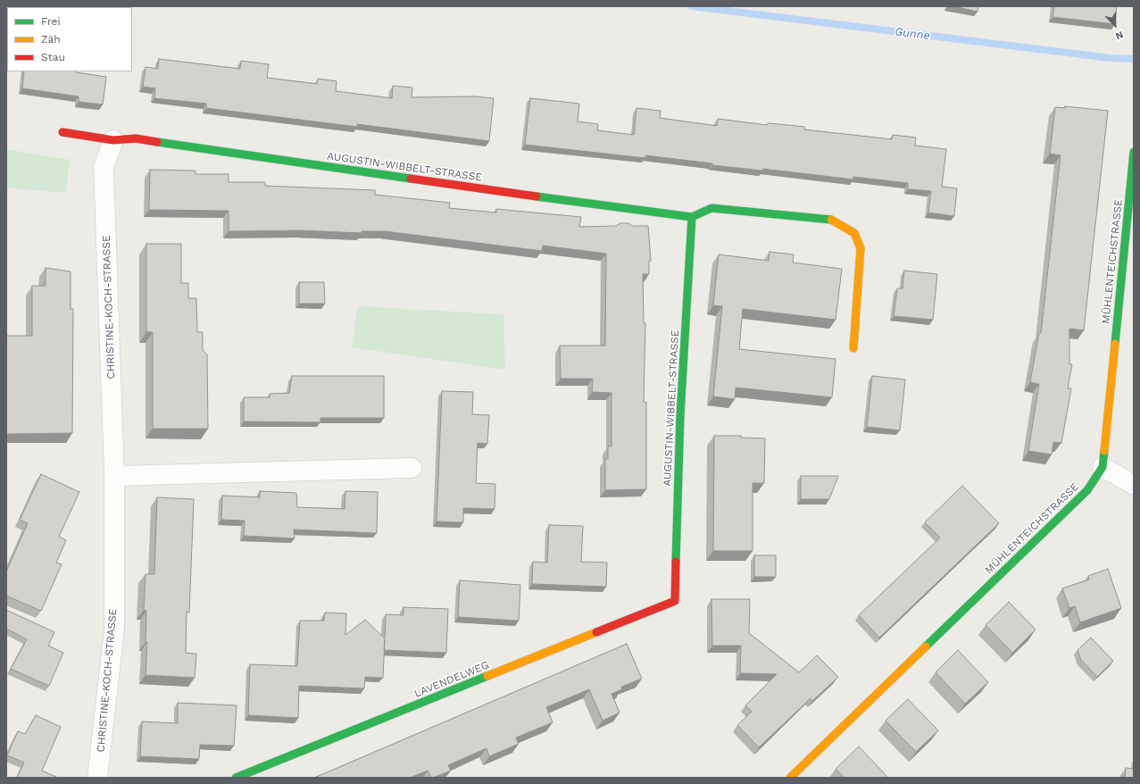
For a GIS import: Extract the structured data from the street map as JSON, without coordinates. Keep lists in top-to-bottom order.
{
  "streets": {
    "street": [
      "AUGUSTIN-WIBBELT-STRASSE",
      "MÜHLENTEICHSTRASSE",
      "CHRISTINE-KOCH-STRASSE",
      "LAVENDELWEG"
    ]
  },
  "crossings": [
    ["AUGUSTIN-WIBBELT-STRASSE", "CHRISTINE-KOCH-STRASSE"],
    ["AUGUSTIN-WIBBELT-STRASSE", "LAVENDELWEG"]
  ],
  "water": ["Gunne"],
  "legend": ["Frei", "Zäh", "Stau"],
  "north": "bottom right"
}
